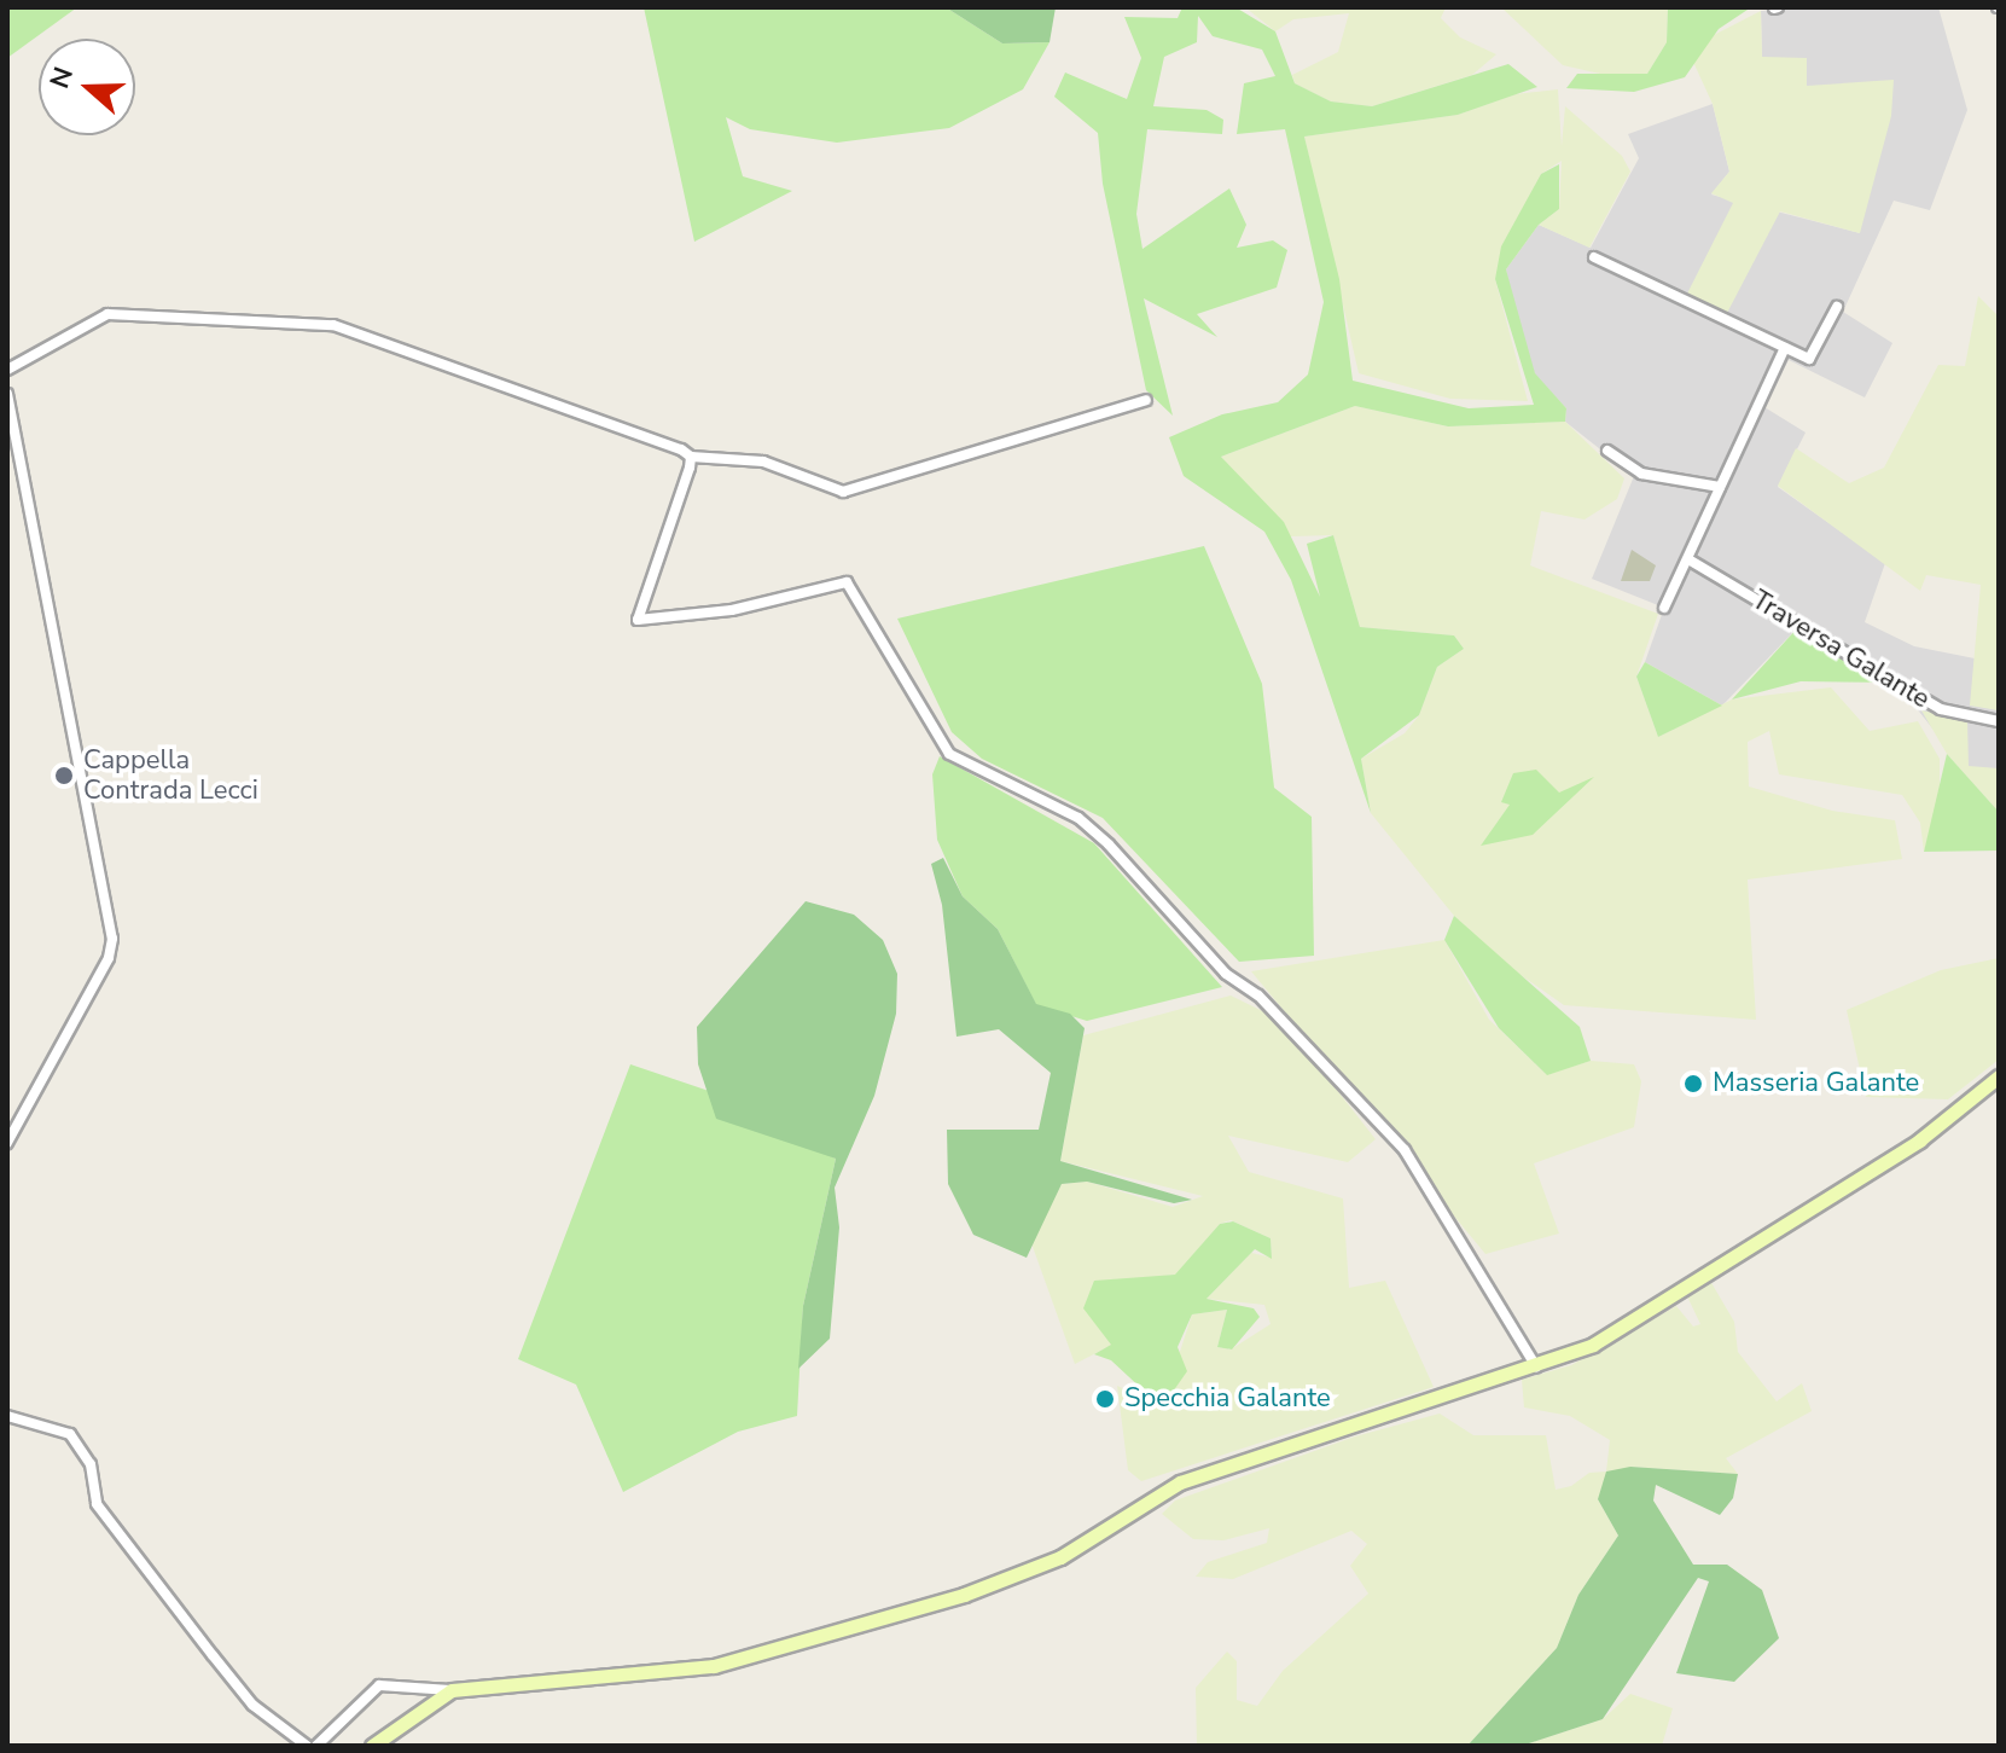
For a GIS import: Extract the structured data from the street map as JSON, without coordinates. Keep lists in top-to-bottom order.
{
  "streets": {
    "street": ["Traversa Galante"]
  },
  "places": ["Cappella Contrada Lecci", "Masseria Galante", "Specchia Galante"],
  "north": "left"
}
